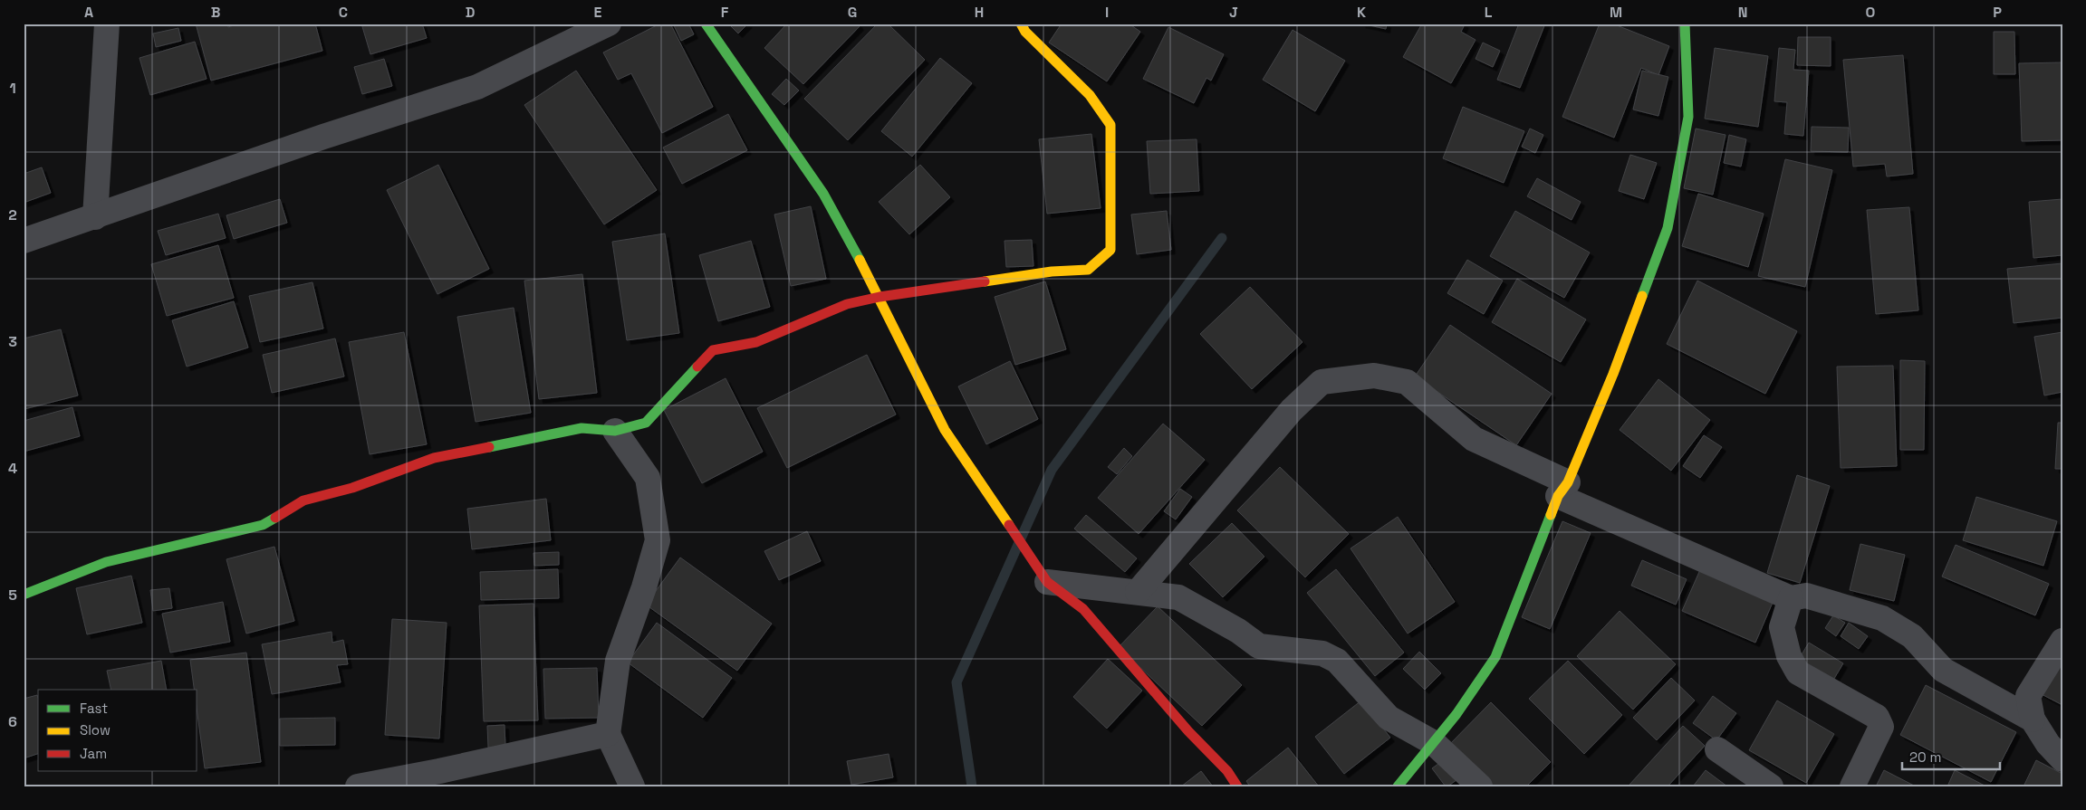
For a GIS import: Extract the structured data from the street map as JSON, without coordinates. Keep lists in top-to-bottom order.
{
  "legend": ["Fast", "Slow", "Jam"],
  "scale_bar": "20 m",
  "grid": {
    "columns": [
      "A",
      "B",
      "C",
      "D",
      "E",
      "F",
      "G",
      "H",
      "I",
      "J",
      "K",
      "L",
      "M",
      "N",
      "O",
      "P"
    ],
    "rows": [
      "1",
      "2",
      "3",
      "4",
      "5",
      "6"
    ]
  }
}
